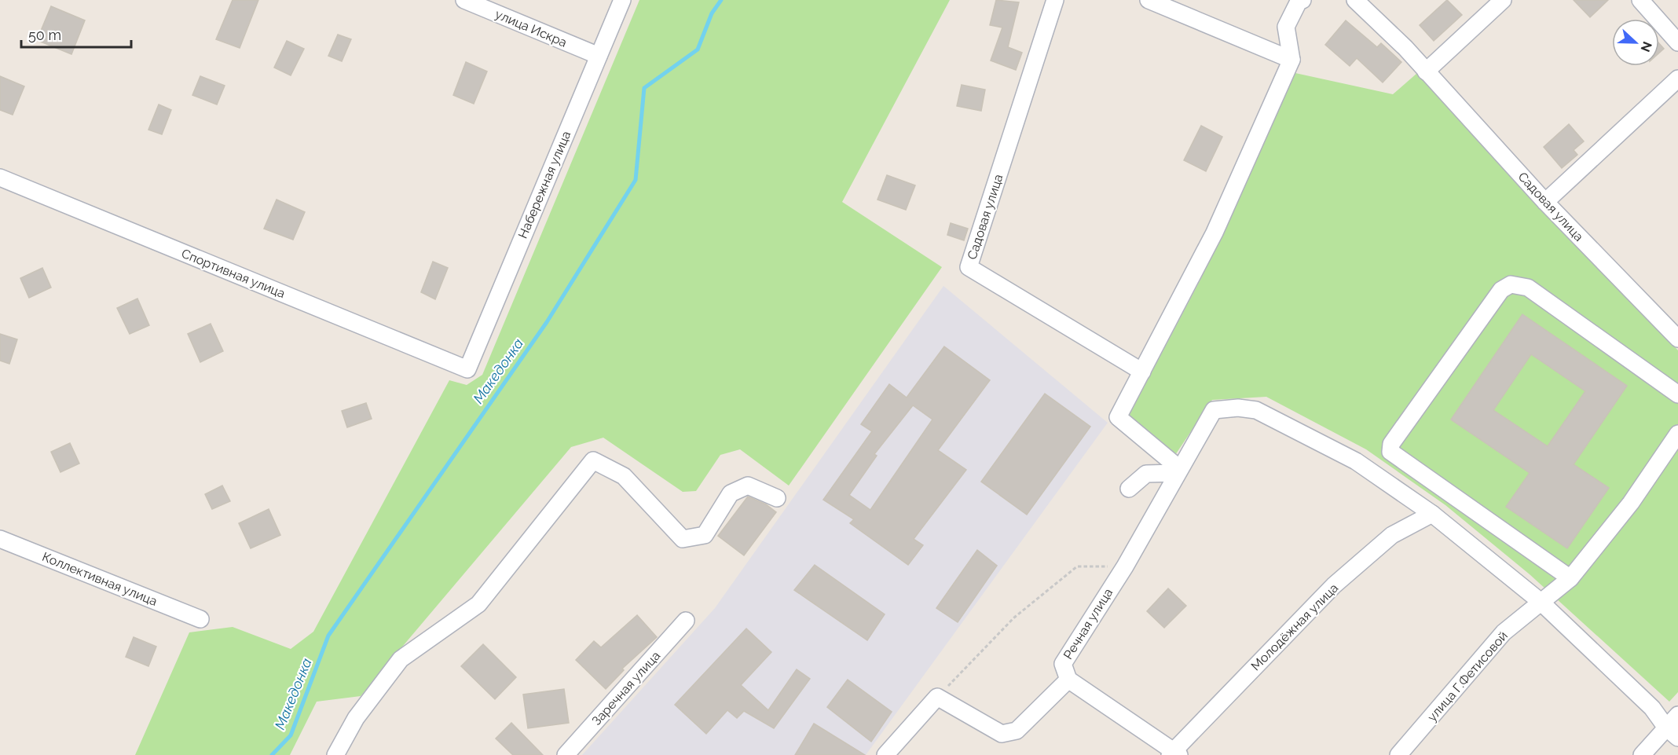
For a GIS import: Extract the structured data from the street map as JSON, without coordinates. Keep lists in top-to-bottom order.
{
  "streets": {
    "street": [
      "улица Искра",
      "Набережная улица",
      "Садовая улица",
      "Спортивная улица",
      "Коллективная улица",
      "Речная улица",
      "Молодёжная улица",
      "улица Г.Фетисовой",
      "Заречная улица"
    ]
  },
  "crossings": [
    ["улица Искра", "Набережная улица"],
    ["Набережная улица", "Спортивная улица"],
    ["Речная улица", "Молодёжная улица"]
  ],
  "water": ["Македонка"],
  "scale_bar": "50 m",
  "north": "right"
}
